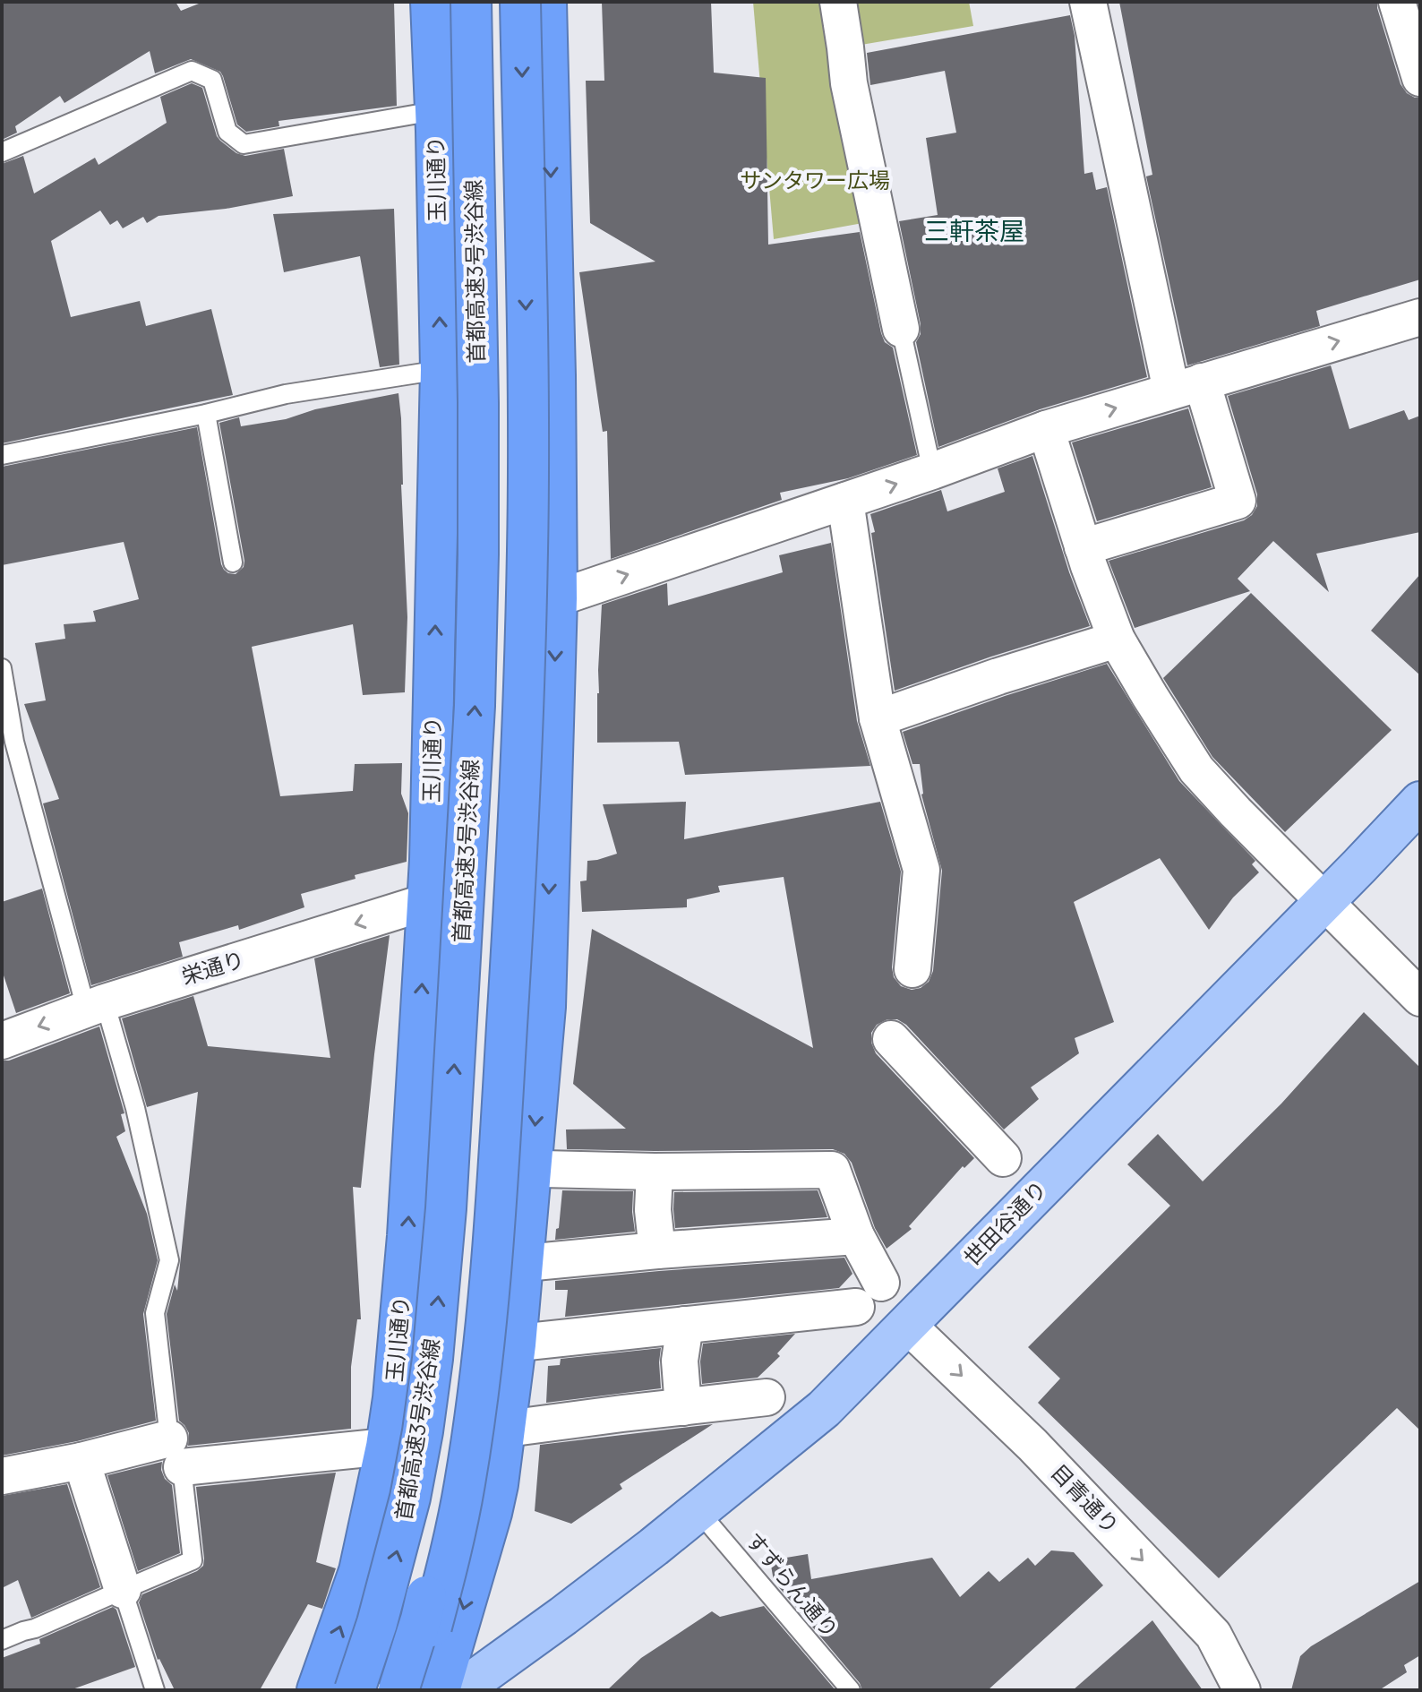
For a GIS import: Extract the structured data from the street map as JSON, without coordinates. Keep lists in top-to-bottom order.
{
  "streets": {
    "highway": ["玉川通り", "首都高速3号渋谷線"],
    "main road": ["世田谷通り"],
    "street": ["栄通り", "目青通り"],
    "lane": ["すずらん通り"]
  },
  "crossings": [
    ["玉川通り", "栄通り"],
    ["世田谷通り", "目青通り"],
    ["世田谷通り", "すずらん通り"]
  ],
  "one_way": ["栄通り", "目青通り"],
  "districts": ["三軒茶屋"],
  "parks": ["サンタワー広場"]
}
